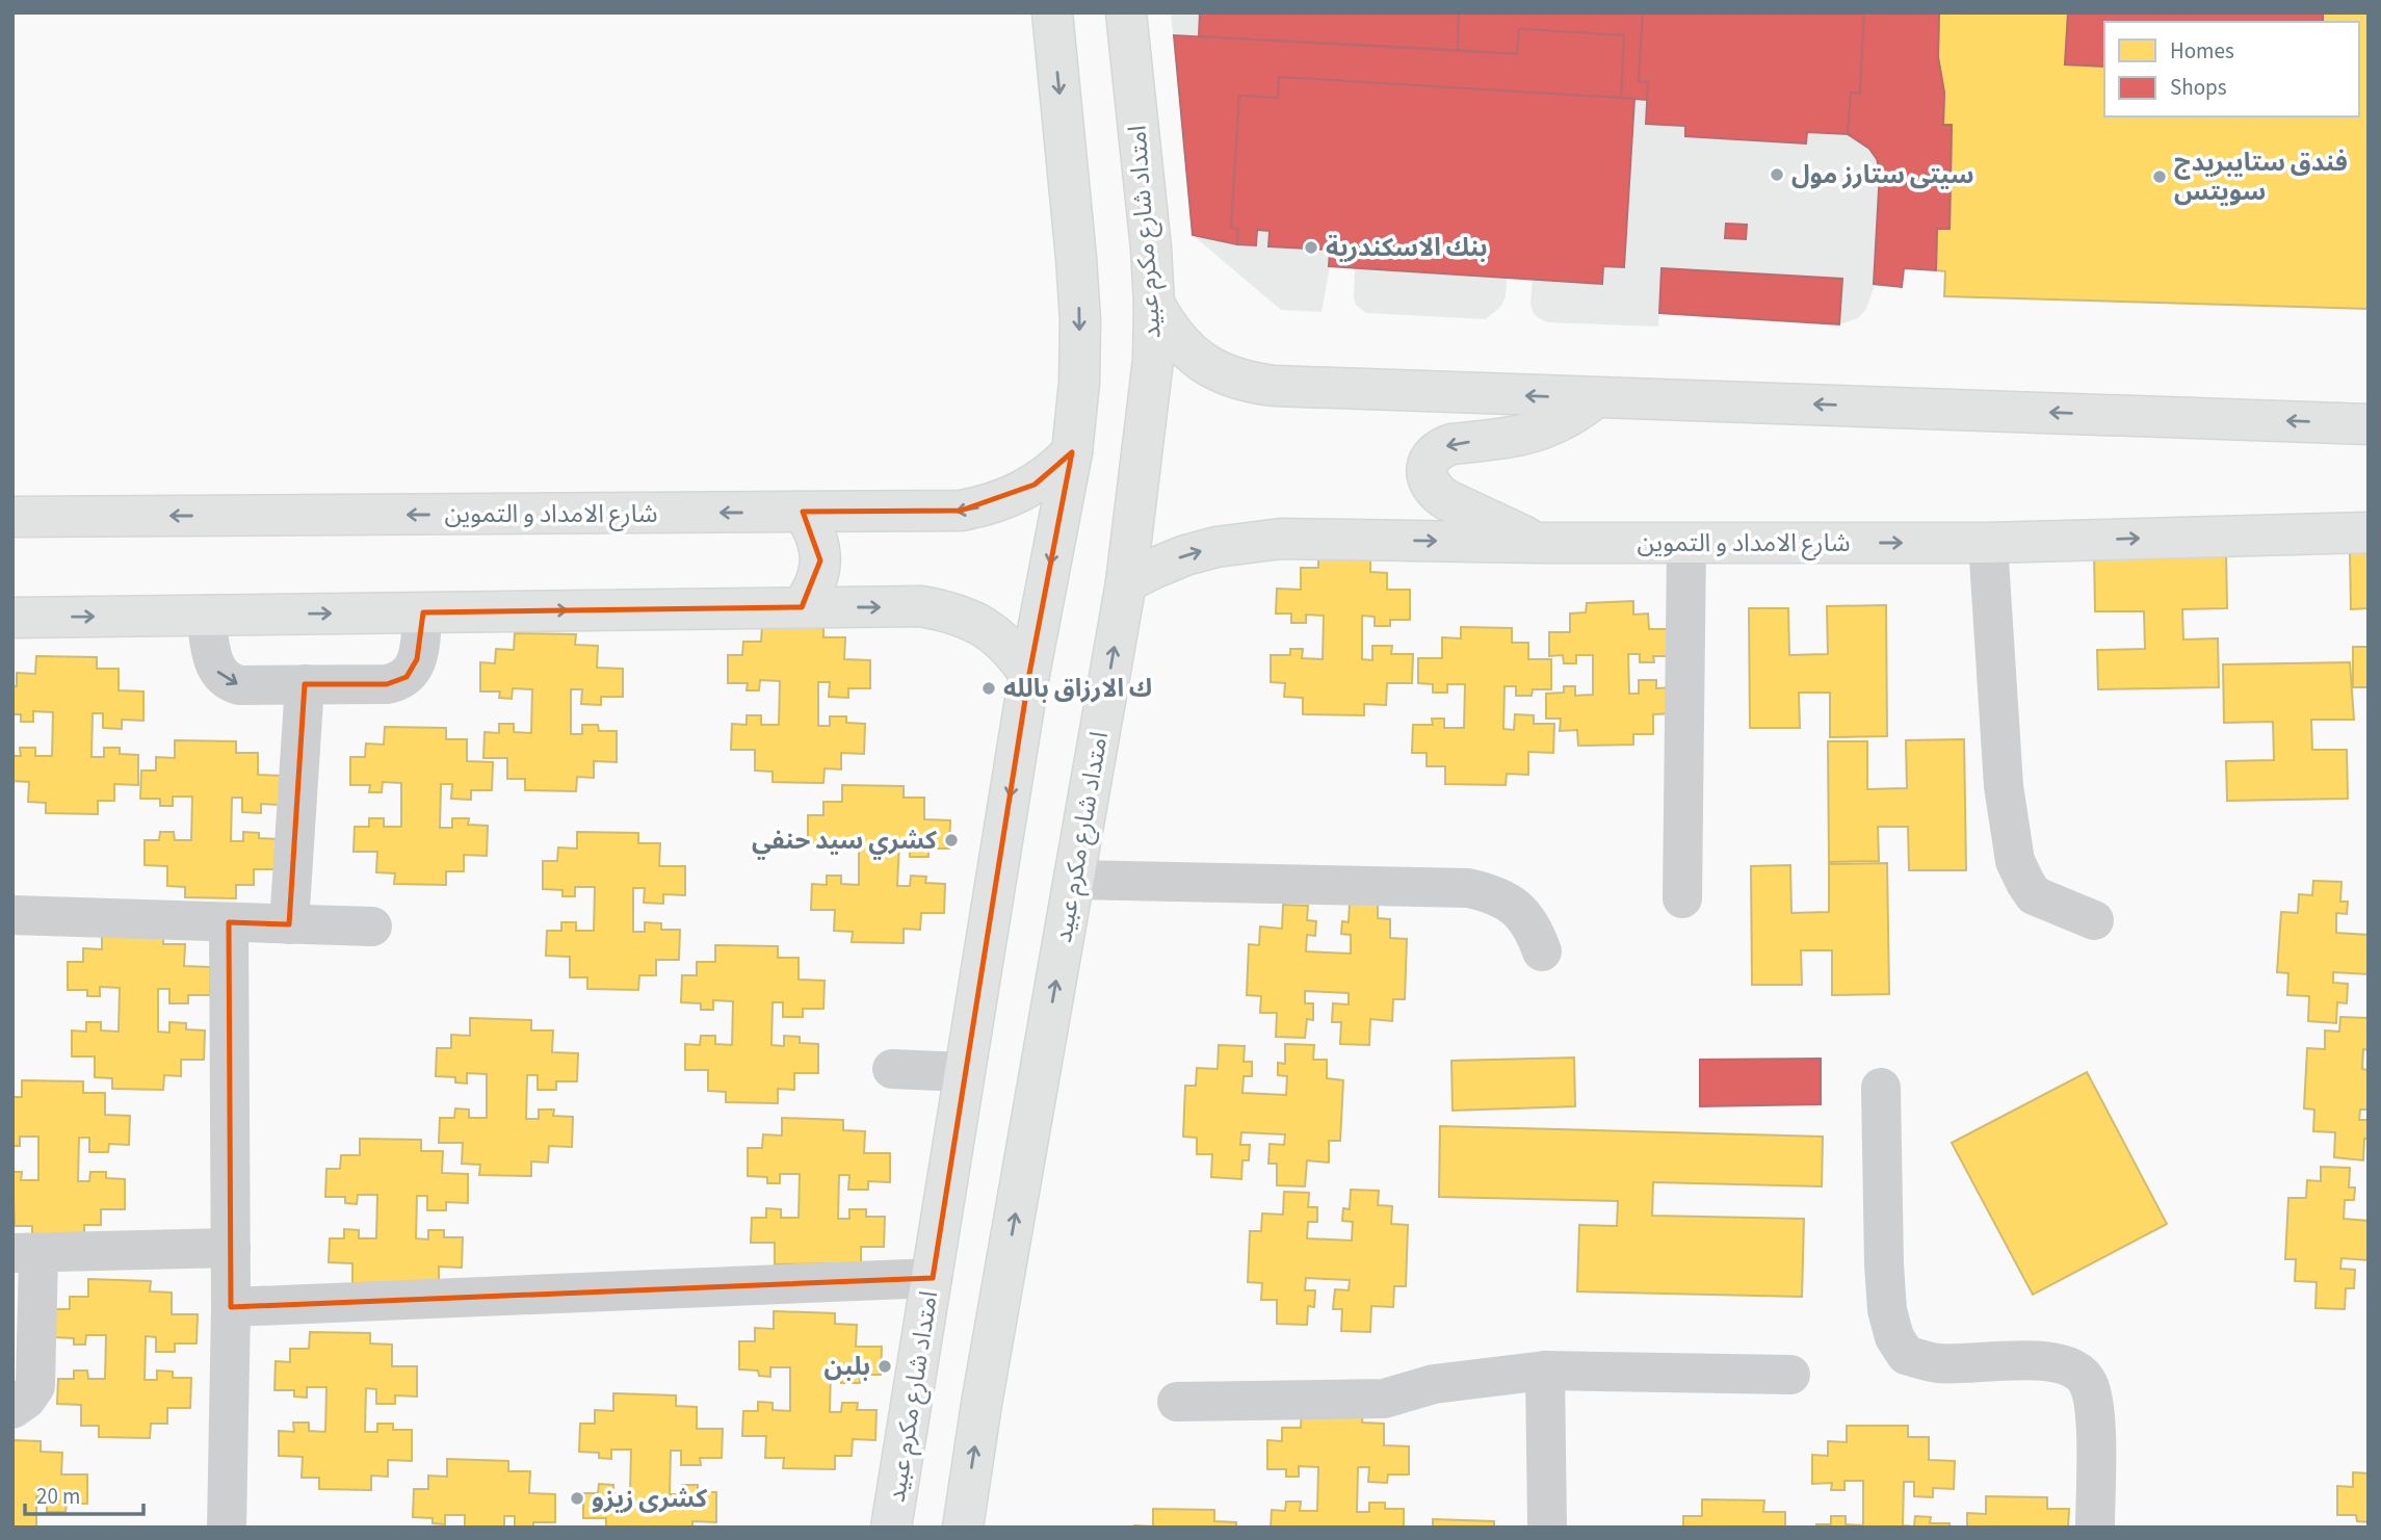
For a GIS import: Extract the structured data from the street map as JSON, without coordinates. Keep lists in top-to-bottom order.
{
  "streets": {
    "street": ["امتداد شارع مكرم عبيد", "شارع الامداد و التموين"]
  },
  "crossings": [
    ["امتداد شارع مكرم عبيد", "شارع الامداد و التموين"]
  ],
  "places": [
    "سيتى ستارز مول",
    "فندق ستايبريدج سويتس",
    "بنك الاسكندرية",
    "ك الارزاق بالله",
    "كشري سيد حنفي",
    "بلبن",
    "كشرى زيزو"
  ],
  "legend": ["Homes", "Shops"],
  "scale_bar": "20 m"
}
